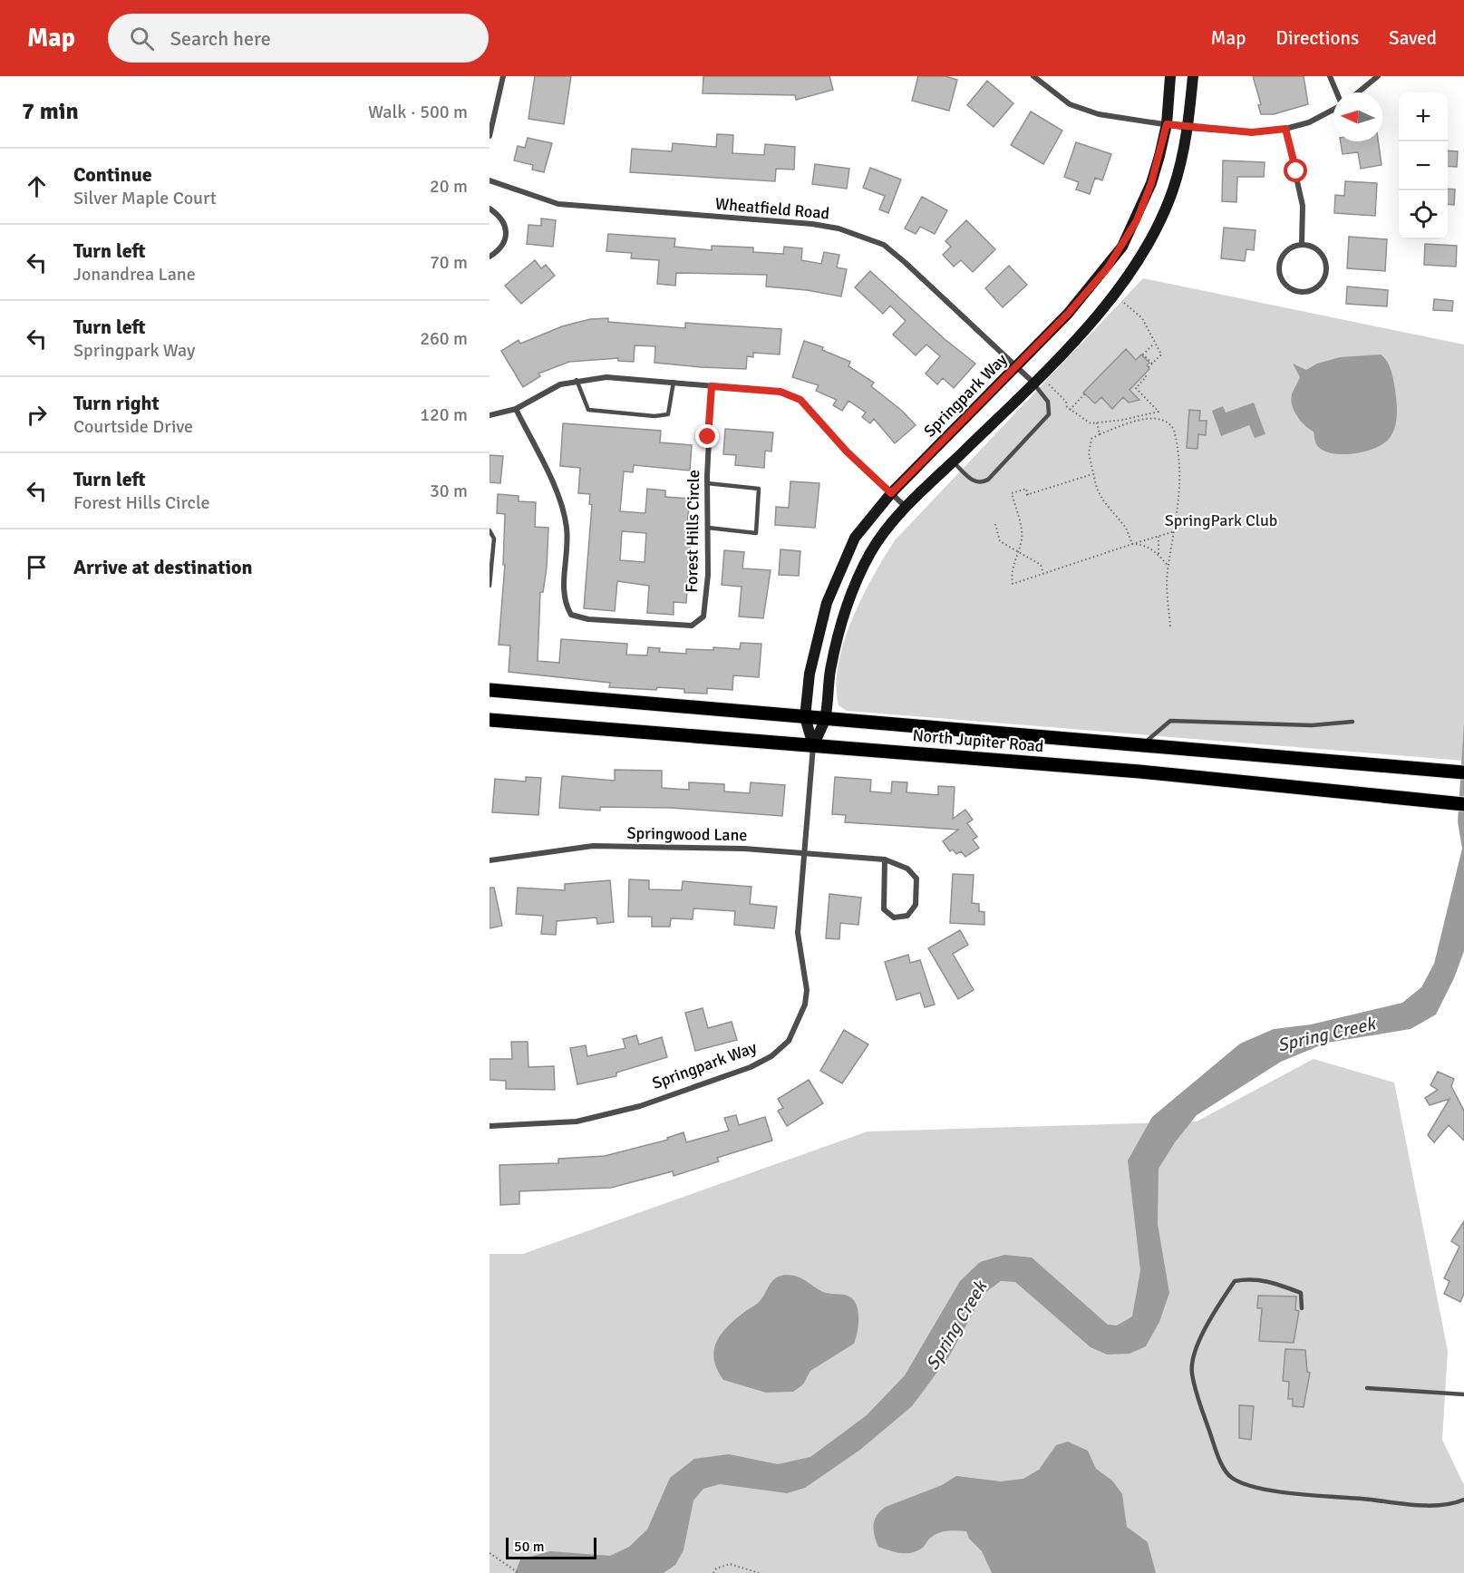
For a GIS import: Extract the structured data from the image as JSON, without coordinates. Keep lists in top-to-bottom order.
{
  "streets": {
    "main road": ["North Jupiter Road"],
    "street": [
      "Wheatfield Road",
      "Springpark Way",
      "Forest Hills Circle",
      "Springwood Lane"
    ]
  },
  "crossings": [
    ["Wheatfield Road", "Springpark Way"],
    ["Springpark Way", "North Jupiter Road"],
    ["Springpark Way", "Springwood Lane"]
  ],
  "water": ["Spring Creek"],
  "parks": ["SpringPark Club"],
  "scale_bar": "50 m",
  "north": "left",
  "page": {
    "header": "Map",
    "search": "Search here",
    "nav": ["Map", "Directions", "Saved"],
    "heading": ["7 min", "Walk · 500 m"],
    "map_buttons": ["+", "−"],
    "list": [
      ["Continue", "Silver Maple Court", "20 m"],
      ["Turn left", "Jonandrea Lane", "70 m"],
      ["Turn left", "Springpark Way", "260 m"],
      ["Turn right", "Courtside Drive", "120 m"],
      ["Turn left", "Forest Hills Circle", "30 m"],
      "Arrive at destination"
    ],
    "scale": "50 m"
  }
}
